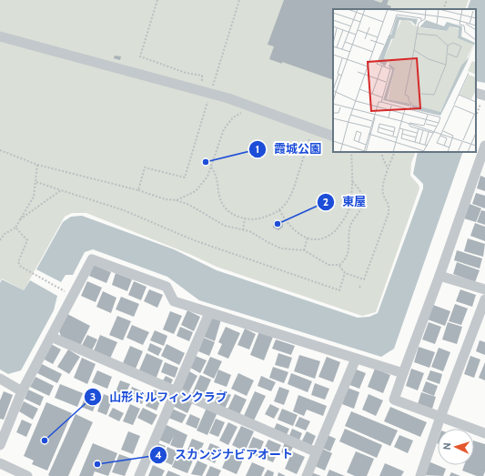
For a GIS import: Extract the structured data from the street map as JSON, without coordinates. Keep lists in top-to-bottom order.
{
  "places": [
    "霞城公園",
    "東屋",
    "山形ドルフィンクラブ",
    "スカンジナビアオート"
  ],
  "north": "left"
}
